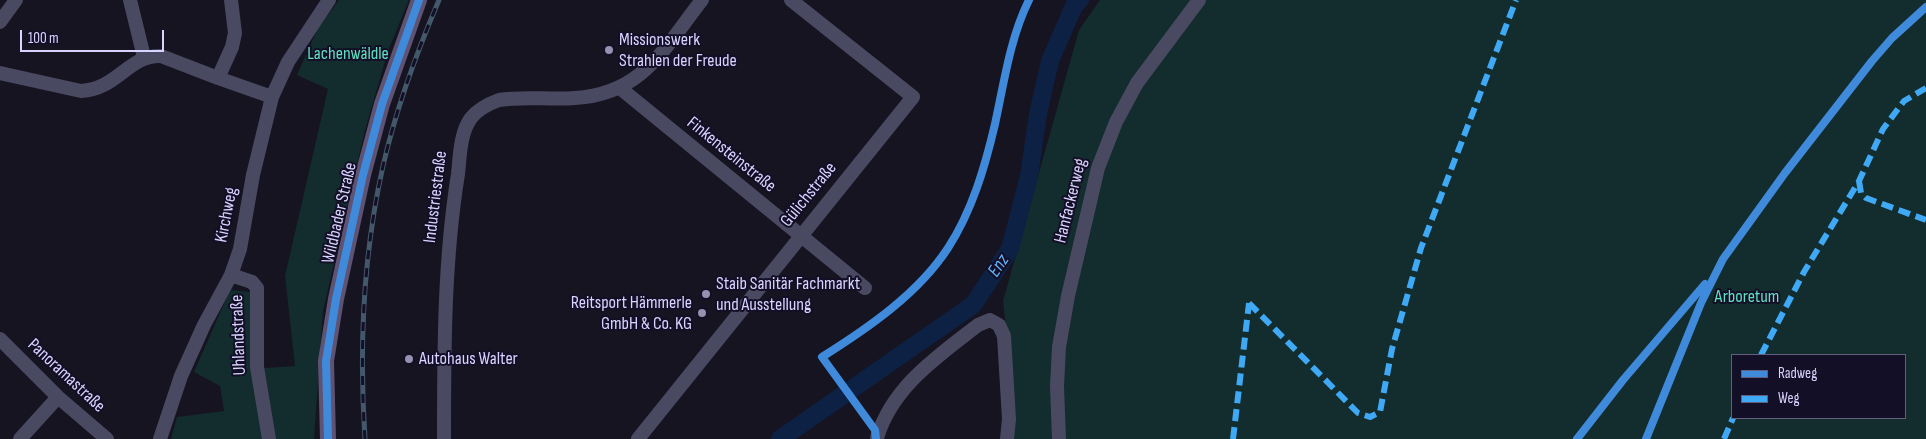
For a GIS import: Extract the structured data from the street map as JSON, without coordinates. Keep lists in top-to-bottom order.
{
  "streets": {
    "main road": ["Wildbader Straße"],
    "street": [
      "Finkensteinstraße",
      "Gülichstraße",
      "Industriestraße",
      "Hanfackerweg",
      "Kirchweg",
      "Uhlandstraße",
      "Panoramastraße"
    ]
  },
  "crossings": [
    ["Finkensteinstraße", "Gülichstraße"],
    ["Finkensteinstraße", "Industriestraße"],
    ["Kirchweg", "Uhlandstraße"]
  ],
  "water": ["Enz"],
  "parks": ["Lachenwäldle", "Arboretum"],
  "places": [
    "Missionswerk Strahlen der Freude",
    "Staib Sanitär Fachmarkt und Ausstellung",
    "Reitsport Hämmerle GmbH & Co. KG",
    "Autohaus Walter"
  ],
  "legend": ["Radweg", "Weg"],
  "scale_bar": "100 m"
}
